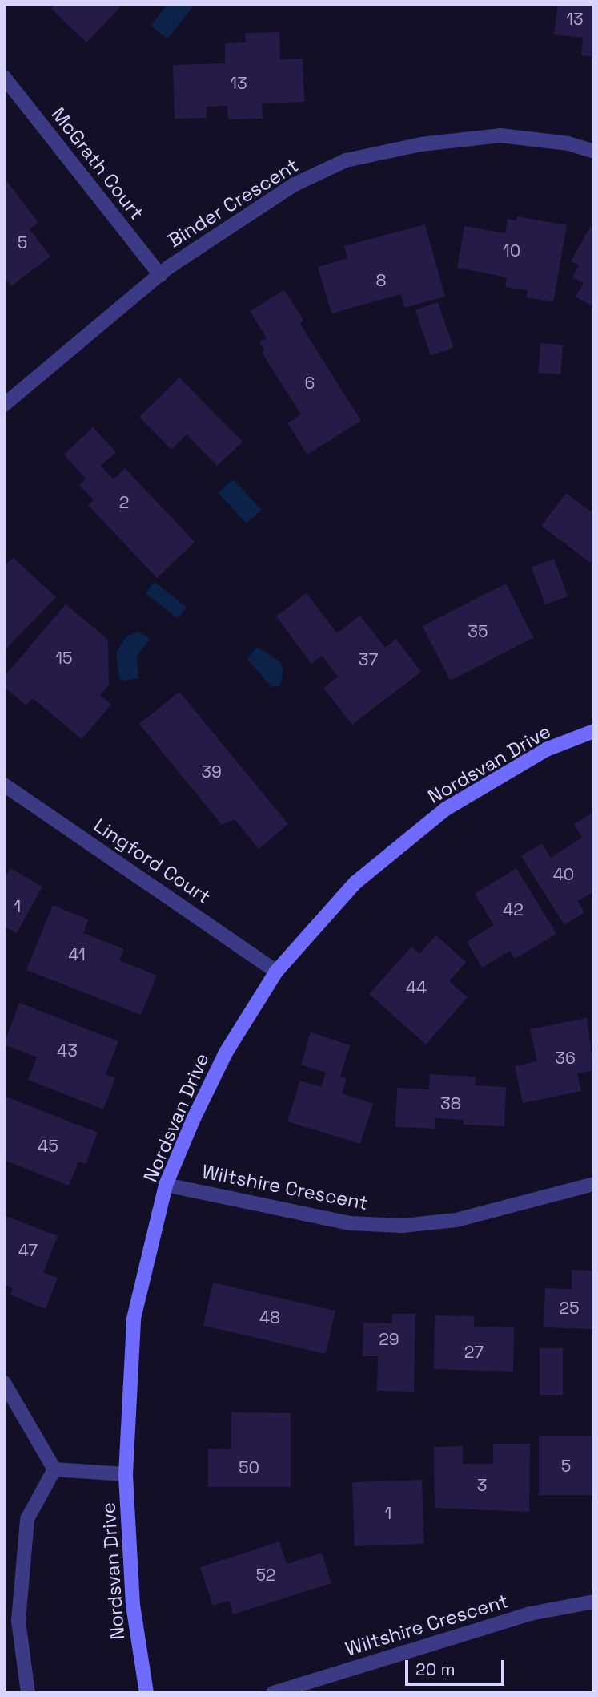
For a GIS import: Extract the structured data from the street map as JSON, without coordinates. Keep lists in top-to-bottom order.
{
  "streets": {
    "street": [
      "McGrath Court",
      "Binder Crescent",
      "Nordsvan Drive",
      "Lingford Court",
      "Wiltshire Crescent"
    ]
  },
  "crossings": [
    ["McGrath Court", "Binder Crescent"],
    ["Nordsvan Drive", "Lingford Court"],
    ["Nordsvan Drive", "Wiltshire Crescent"]
  ],
  "house_numbers": [
    "13",
    "13",
    "5",
    "10",
    "8",
    "6",
    "2",
    "35",
    "15",
    "37",
    "39",
    "40",
    "1",
    "42",
    "41",
    "44",
    "43",
    "36",
    "38",
    "45",
    "47",
    "25",
    "48",
    "29",
    "27",
    "5",
    "50",
    "3",
    "1",
    "52"
  ],
  "scale_bar": "20 m"
}
